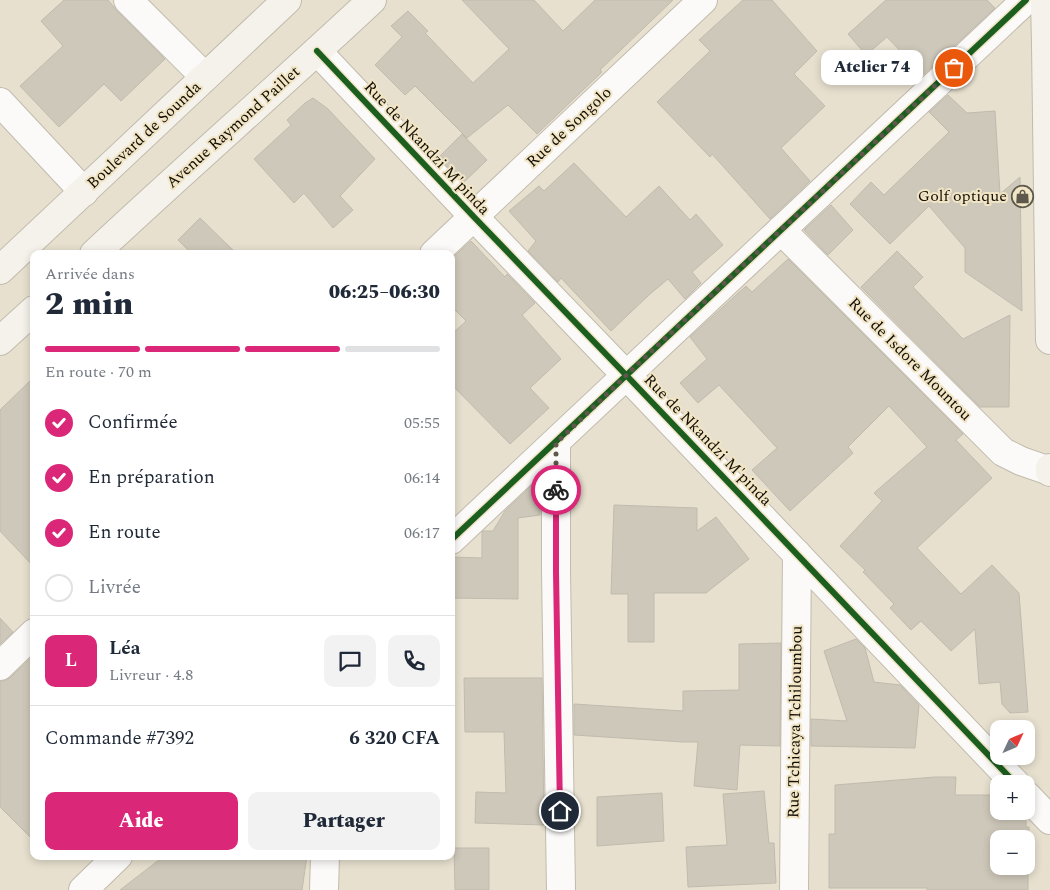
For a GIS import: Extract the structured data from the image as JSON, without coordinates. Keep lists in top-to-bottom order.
{
  "streets": {
    "main road": ["Avenue Raymond Paillet", "Boulevard de Sounda"],
    "street": [
      "Rue de Songolo",
      "Rue de Nkandzi M'pinda",
      "Rue de Isdore Mountou",
      "Rue Tchicaya Tchiloumbou"
    ]
  },
  "crossings": [
    ["Avenue Raymond Paillet", "Rue de Nkandzi M'pinda"],
    ["Rue de Songolo", "Rue de Nkandzi M'pinda"],
    ["Rue de Nkandzi M'pinda", "Rue Tchicaya Tchiloumbou"]
  ],
  "places": {
    "other": ["Atelier 74"],
    "shop": ["Golf optique"]
  },
  "north": "top right",
  "page": {
    "bubble": "Atelier 74",
    "heading": ["2 min", "Arrivée dans", "06:25–06:30"],
    "panel": [
      "Léa",
      "Livreur · 4.8",
      "Commande #7392",
      "6 320 CFA"
    ],
    "bar": "En route · 70 m",
    "list": [
      ["Confirmée", "05:55"],
      ["En préparation", "06:14"],
      ["En route", "06:17"],
      "Livrée"
    ],
    "round": "L",
    "map_buttons": ["+", "−"],
    "buttons": ["Aide", "Partager"]
  }
}
